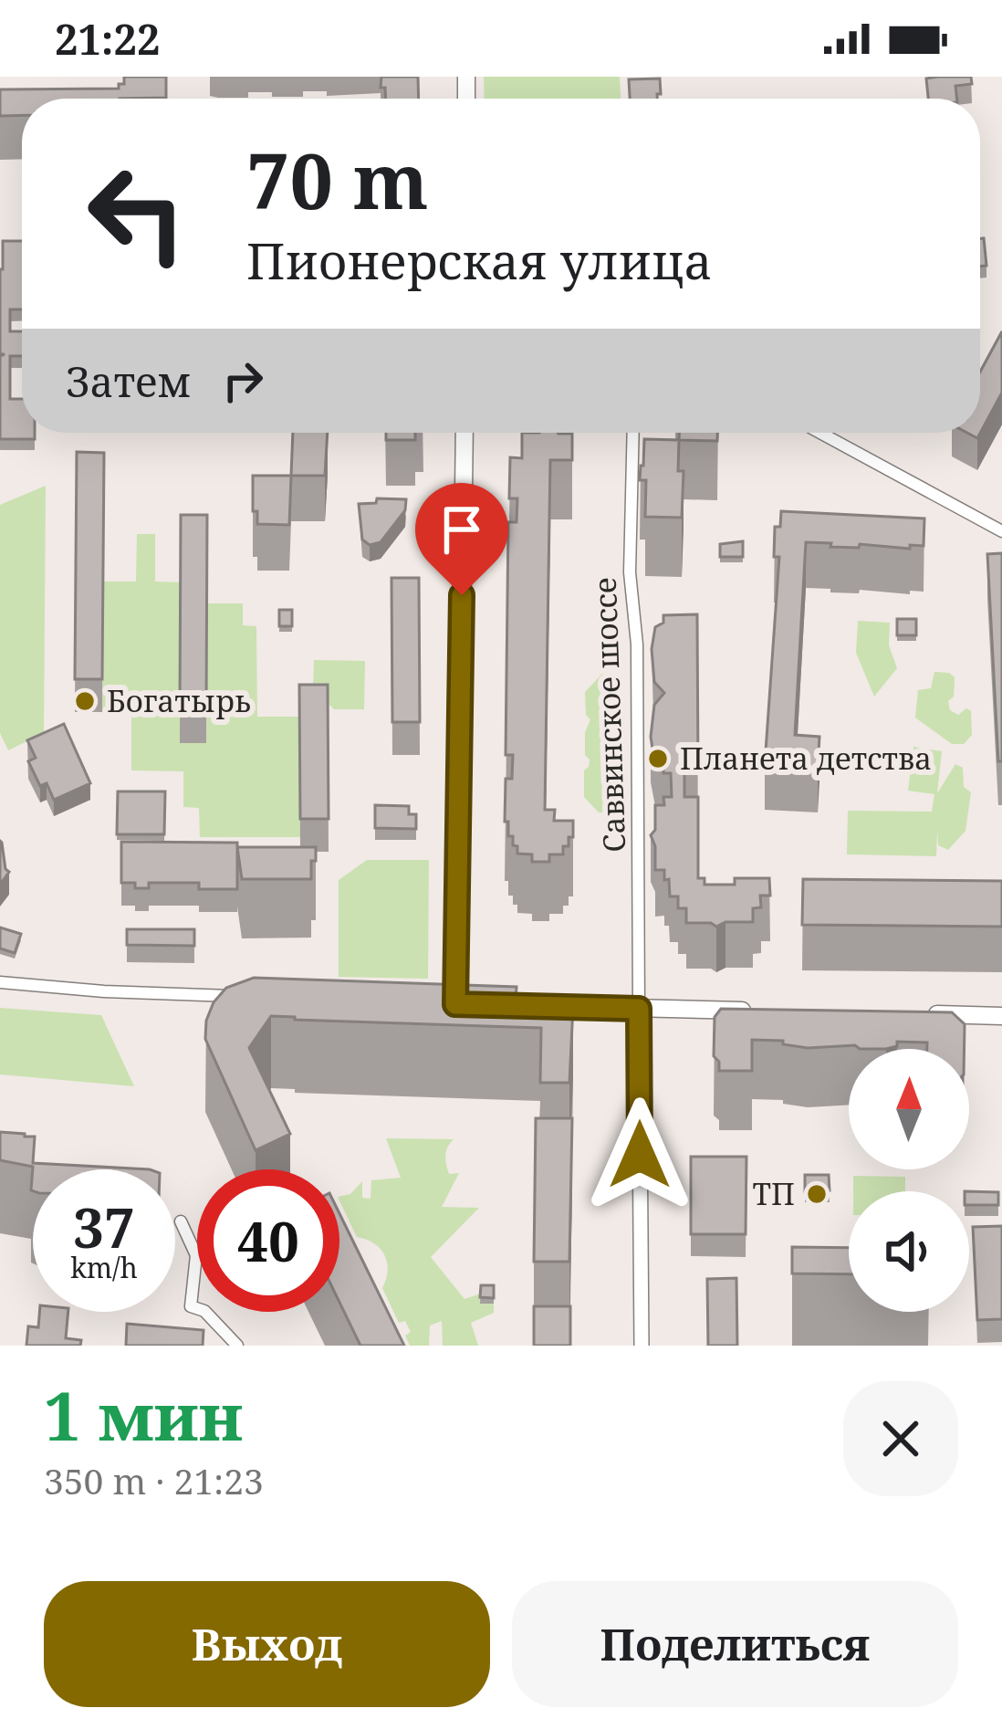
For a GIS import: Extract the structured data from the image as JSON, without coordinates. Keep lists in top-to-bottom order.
{
  "streets": {
    "street": ["Саввинское шоссе"]
  },
  "places": ["Богатырь", "Планета детства", "ТП"],
  "north": "top",
  "page": {
    "status": "21:22",
    "turn": ["70 m", "Пионерская улица"],
    "then": "Затем",
    "speed": "37 km/h",
    "limit": "40",
    "heading": ["1 мин", "350 m · 21:23"],
    "buttons": ["Выход", "Поделиться"]
  }
}
